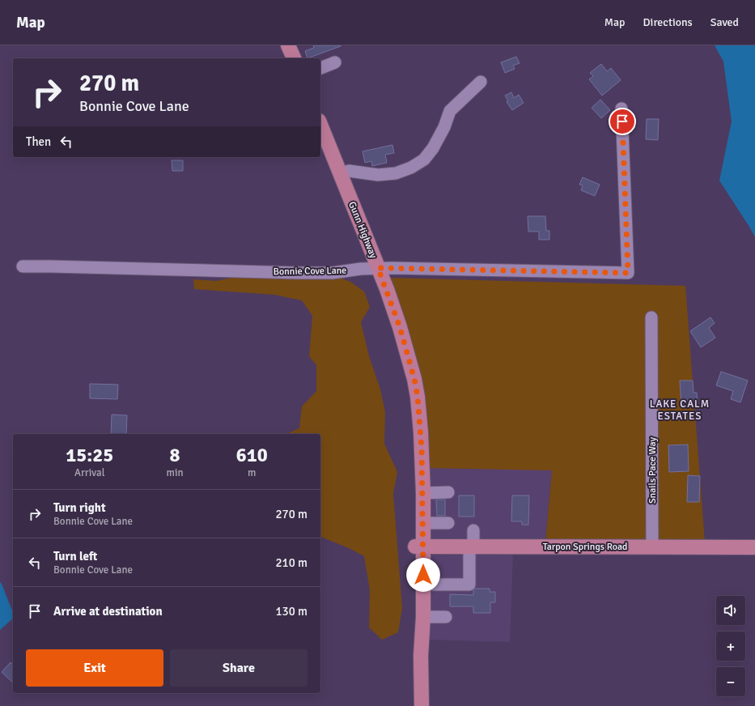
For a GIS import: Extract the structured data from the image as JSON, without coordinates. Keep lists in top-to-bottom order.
{
  "streets": {
    "main road": ["Gunn Highway", "Tarpon Springs Road"],
    "street": ["Bonnie Cove Lane", "Snails Pace Way"]
  },
  "crossings": [
    ["Gunn Highway", "Bonnie Cove Lane"],
    ["Gunn Highway", "Tarpon Springs Road"],
    ["Snails Pace Way", "Tarpon Springs Road"]
  ],
  "districts": ["LAKE CALM ESTATES"],
  "page": {
    "header": "Map",
    "nav": ["Map", "Directions", "Saved"],
    "turn": ["270 m", "Bonnie Cove Lane"],
    "then": "Then",
    "eta": [
      "15:25",
      "Arrival",
      "8",
      "min",
      "610",
      "m"
    ],
    "list": [
      {
        "name": "Turn right",
        "note": "Bonnie Cove Lane",
        "value": "270 m"
      },
      {
        "name": "Turn left",
        "note": "Bonnie Cove Lane",
        "value": "210 m"
      },
      {
        "name": "Arrive at destination",
        "value": "130 m"
      }
    ],
    "map_buttons": ["+", "−"],
    "buttons": ["Exit", "Share"]
  }
}
